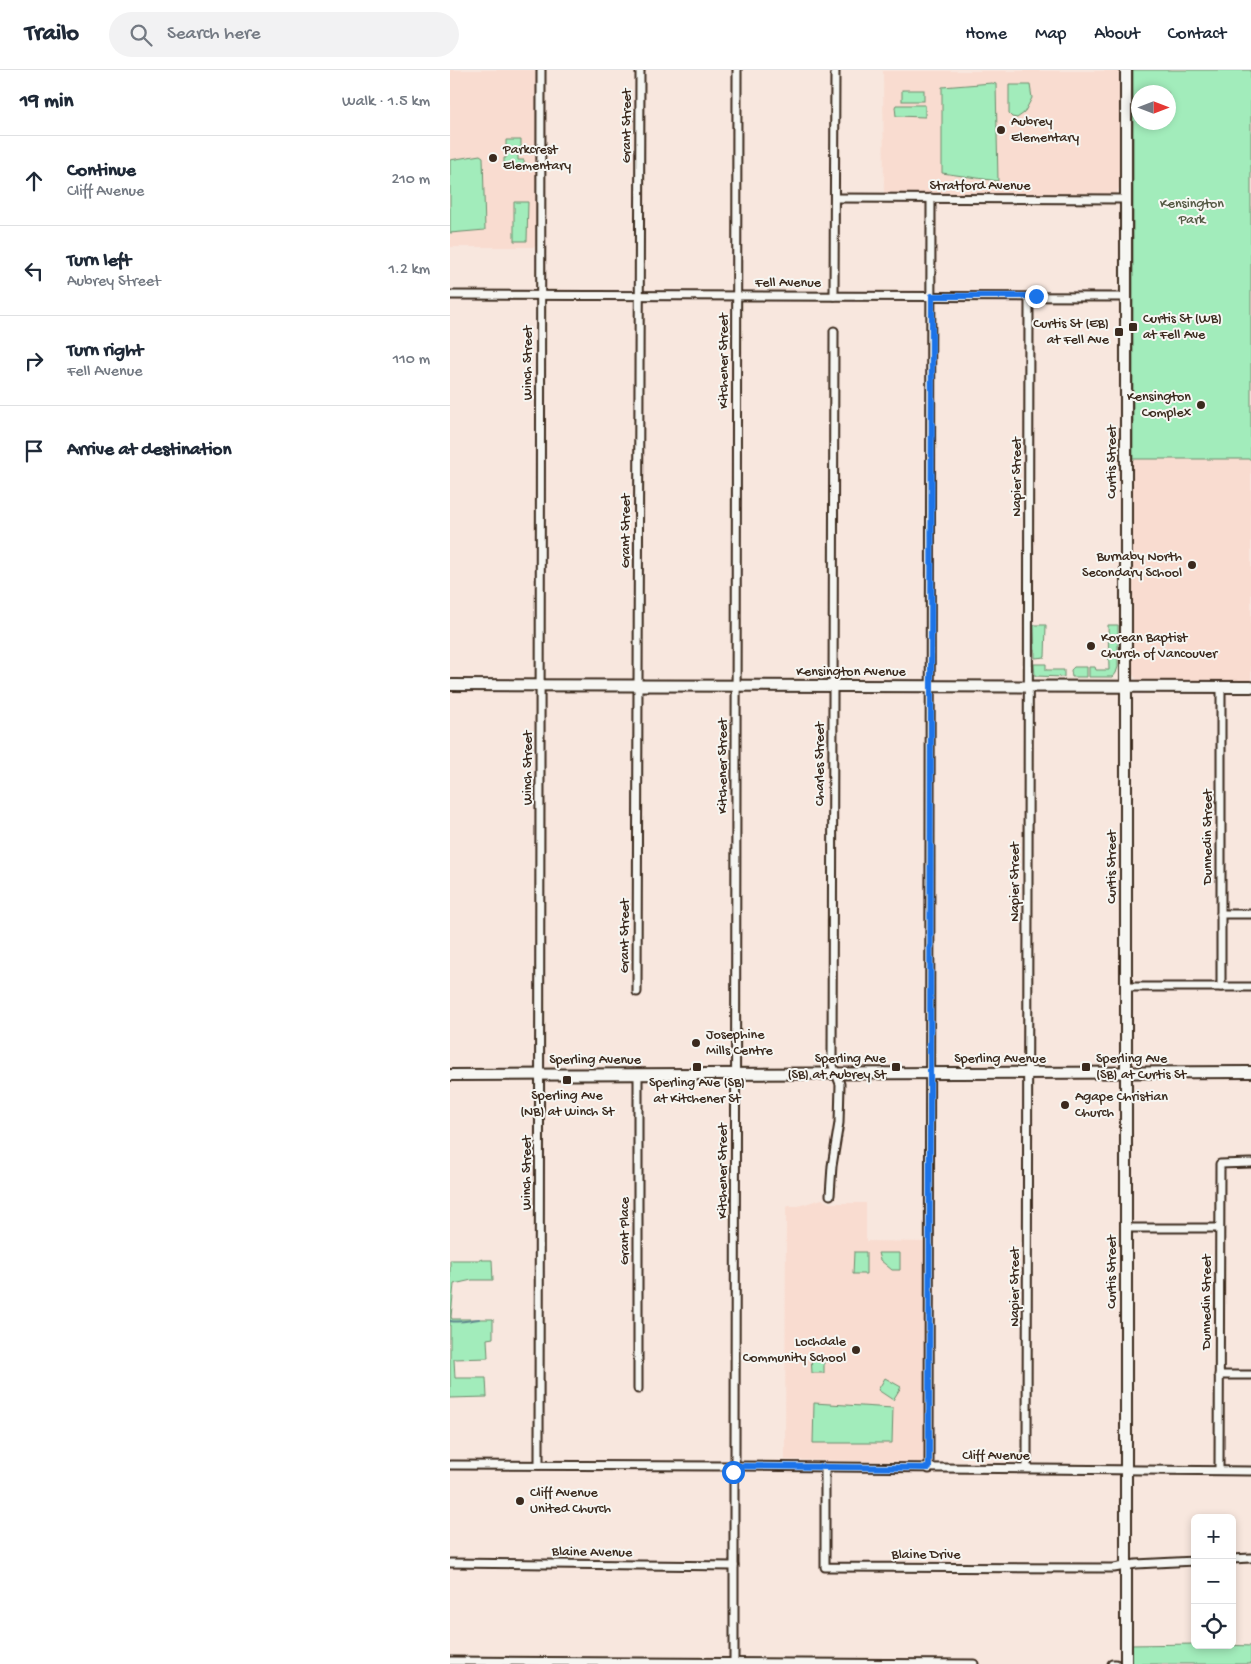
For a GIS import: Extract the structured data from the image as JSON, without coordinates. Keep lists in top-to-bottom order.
{
  "streets": {
    "street": [
      "Grant Street",
      "Stratford Avenue",
      "Fell Avenue",
      "Kitchener Street",
      "Winch Street",
      "Curtis Street",
      "Napier Street",
      "Kensington Avenue",
      "Charles Street",
      "Dunnedin Street",
      "Sperling Avenue",
      "Grant Place",
      "Cliff Avenue",
      "Blaine Avenue",
      "Blaine Drive"
    ]
  },
  "crossings": [
    ["Grant Street", "Fell Avenue"],
    ["Grant Street", "Kensington Avenue"],
    ["Stratford Avenue", "Curtis Street"],
    ["Fell Avenue", "Kitchener Street"],
    ["Fell Avenue", "Winch Street"],
    ["Fell Avenue", "Curtis Street"],
    ["Fell Avenue", "Napier Street"],
    ["Kitchener Street", "Kensington Avenue"],
    ["Kitchener Street", "Sperling Avenue"],
    ["Kitchener Street", "Cliff Avenue"],
    ["Kitchener Street", "Blaine Avenue"],
    ["Winch Street", "Kensington Avenue"],
    ["Winch Street", "Sperling Avenue"],
    ["Winch Street", "Cliff Avenue"],
    ["Curtis Street", "Kensington Avenue"],
    ["Curtis Street", "Sperling Avenue"],
    ["Curtis Street", "Cliff Avenue"],
    ["Curtis Street", "Blaine Drive"],
    ["Napier Street", "Kensington Avenue"],
    ["Napier Street", "Sperling Avenue"],
    ["Napier Street", "Cliff Avenue"],
    ["Kensington Avenue", "Charles Street"],
    ["Kensington Avenue", "Dunnedin Street"],
    ["Charles Street", "Sperling Avenue"],
    ["Dunnedin Street", "Cliff Avenue"],
    ["Sperling Avenue", "Grant Place"],
    ["Cliff Avenue", "Blaine Drive"]
  ],
  "parks": ["Kensington Park"],
  "places": {
    "other": [
      "Aubrey Elementary",
      "Parkcrest Elementary",
      "Kensington Complex",
      "Burnaby North Secondary School",
      "Korean Baptist Church of Vancouver",
      "Josephine Mills Centre",
      "Agape Christian Church",
      "Lochdale Community School",
      "Cliff Avenue United Church"
    ],
    "transit": [
      "Curtis St (WB) at Fell Ave",
      "Curtis St (EB) at Fell Ave",
      "Sperling Ave (SB) at Kitchener St",
      "Sperling Ave (SB) at Aubrey St",
      "Sperling Ave (SB) at Curtis St",
      "Sperling Ave (NB) at Winch St"
    ]
  },
  "north": "right",
  "page": {
    "header": "Trailo",
    "search": "Search here",
    "nav": [
      "Home",
      "Map",
      "About",
      "Contact"
    ],
    "heading": ["19 min", "Walk · 1.5 km"],
    "list": [
      ["Continue", "Cliff Avenue", "210 m"],
      ["Turn left", "Aubrey Street", "1.2 km"],
      ["Turn right", "Fell Avenue", "110 m"],
      "Arrive at destination"
    ],
    "map_buttons": ["+", "−"]
  }
}
